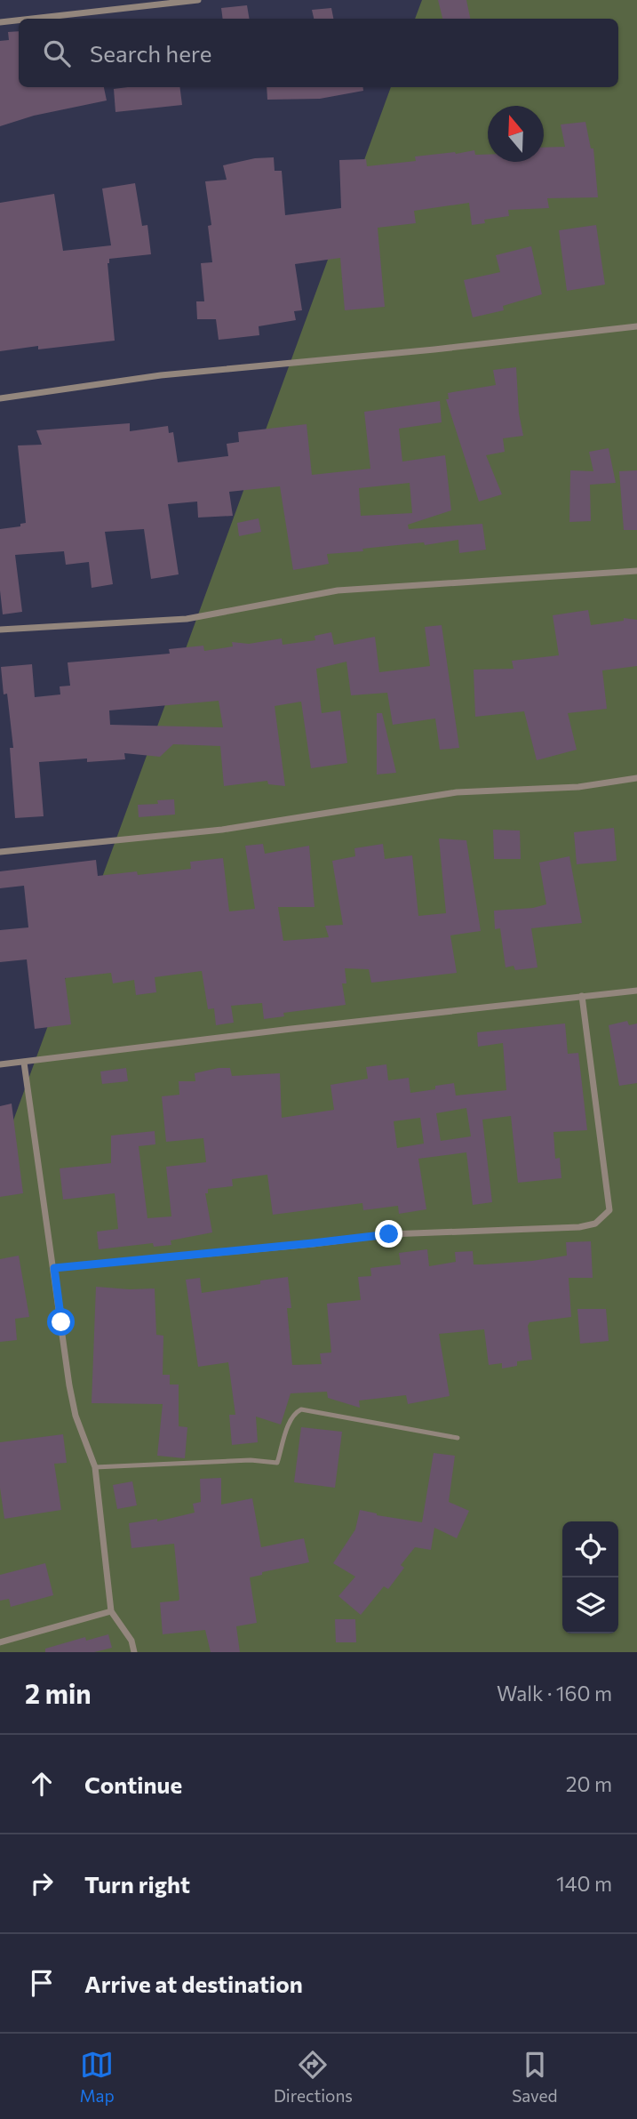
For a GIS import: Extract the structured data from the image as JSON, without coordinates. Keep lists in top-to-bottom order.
{
  "north": "top",
  "page": {
    "search": "Search here",
    "heading": ["2 min", "Walk · 160 m"],
    "list": [
      ["Continue", "20 m"],
      ["Turn right", "140 m"],
      "Arrive at destination"
    ],
    "nav": ["Map", "Directions", "Saved"]
  }
}
